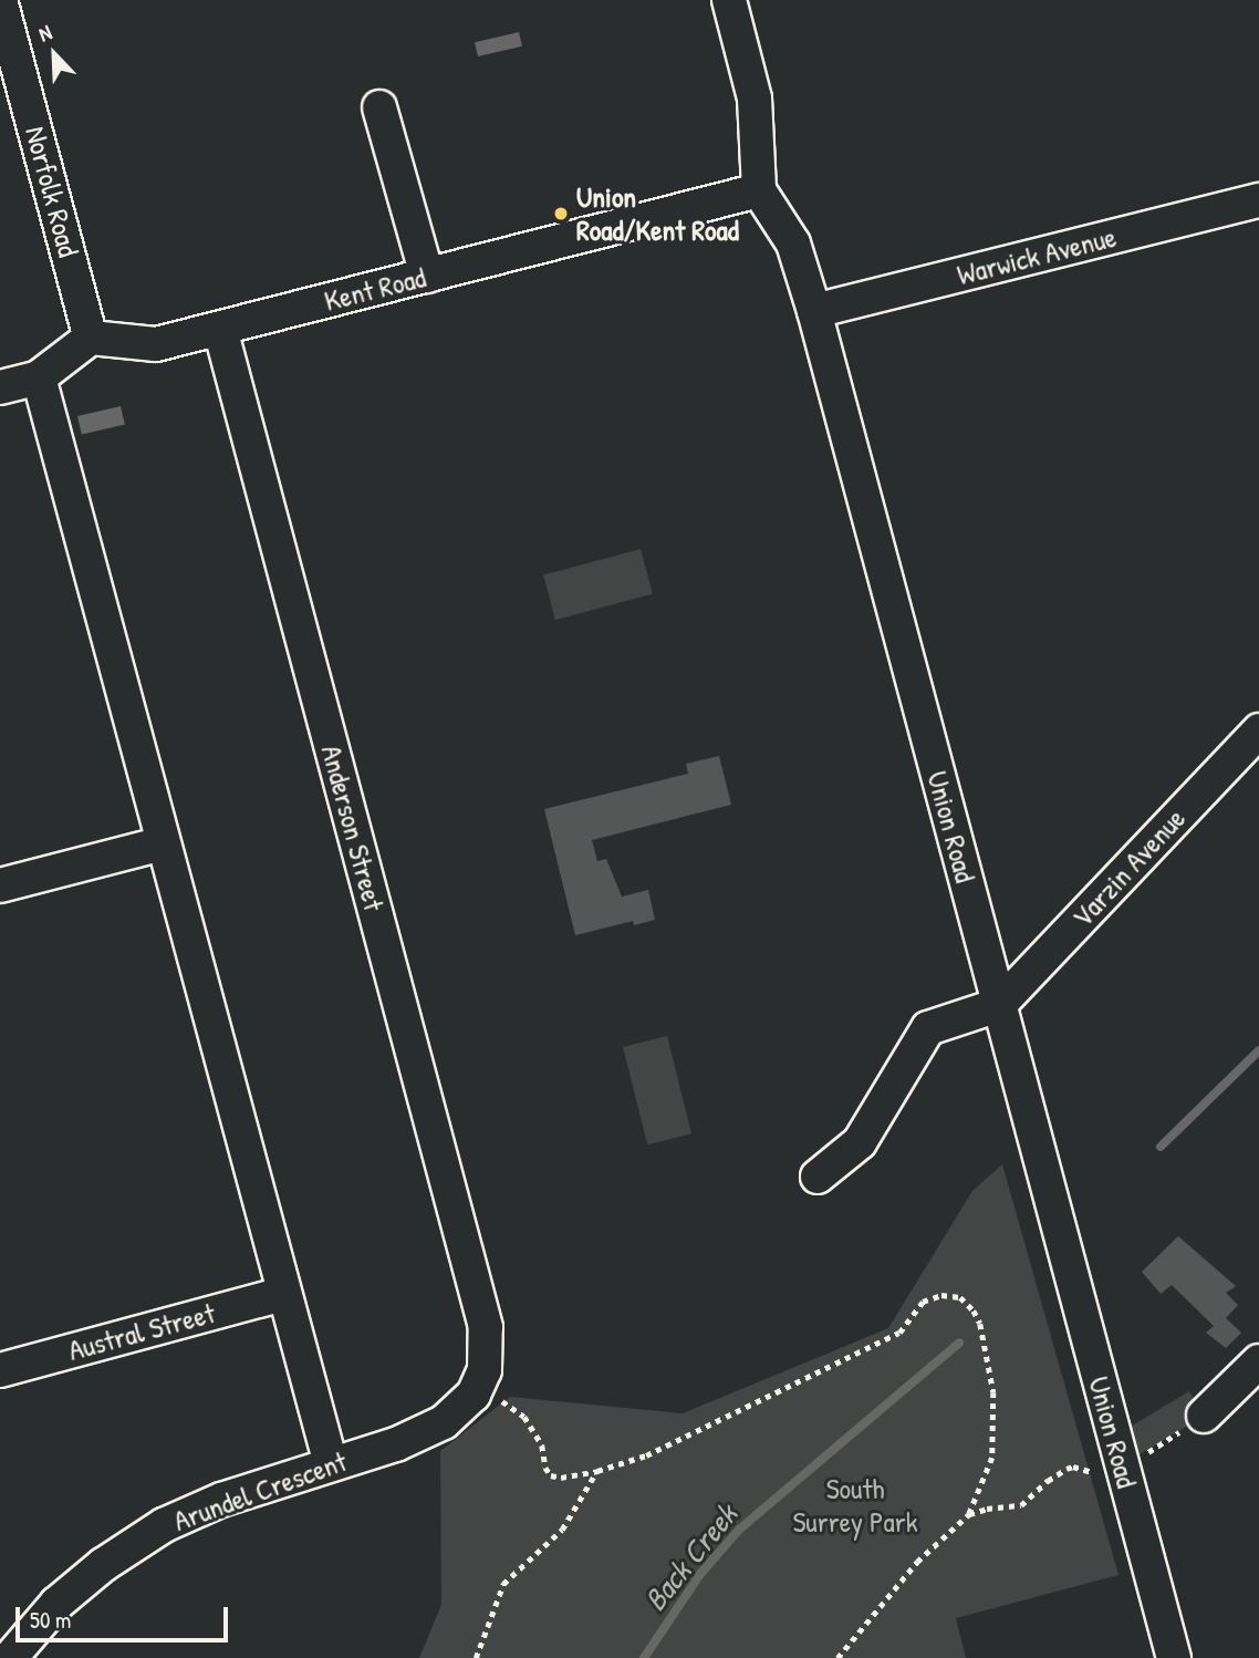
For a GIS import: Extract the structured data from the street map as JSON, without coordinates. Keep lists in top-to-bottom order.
{
  "streets": {
    "street": [
      "Norfolk Road",
      "Warwick Avenue",
      "Kent Road",
      "Union Road",
      "Anderson Street",
      "Varzin Avenue",
      "Austral Street",
      "Arundel Crescent"
    ]
  },
  "crossings": [
    ["Norfolk Road", "Kent Road"],
    ["Warwick Avenue", "Union Road"],
    ["Kent Road", "Union Road"],
    ["Kent Road", "Anderson Street"],
    ["Union Road", "Varzin Avenue"],
    ["Anderson Street", "Arundel Crescent"]
  ],
  "water": ["Back Creek"],
  "parks": ["South Surrey Park"],
  "places": ["Union Road/Kent Road"],
  "scale_bar": "50 m",
  "north": "top left"
}
